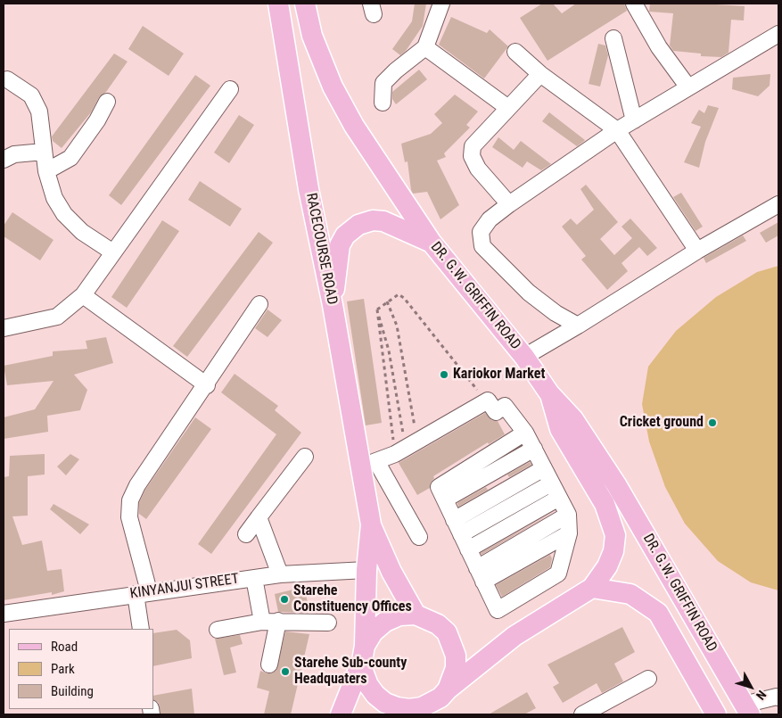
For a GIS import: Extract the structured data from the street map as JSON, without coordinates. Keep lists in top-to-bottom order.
{
  "streets": {
    "main road": ["RACECOURSE ROAD", "DR. G.W. GRIFFIN ROAD"],
    "street": ["KINYANJUI STREET"]
  },
  "places": [
    "Kariokor Market",
    "Cricket ground",
    "Starehe Constituency Offices",
    "Starehe Sub-county Headquaters"
  ],
  "legend": ["Road", "Park", "Building"],
  "north": "bottom right"
}
